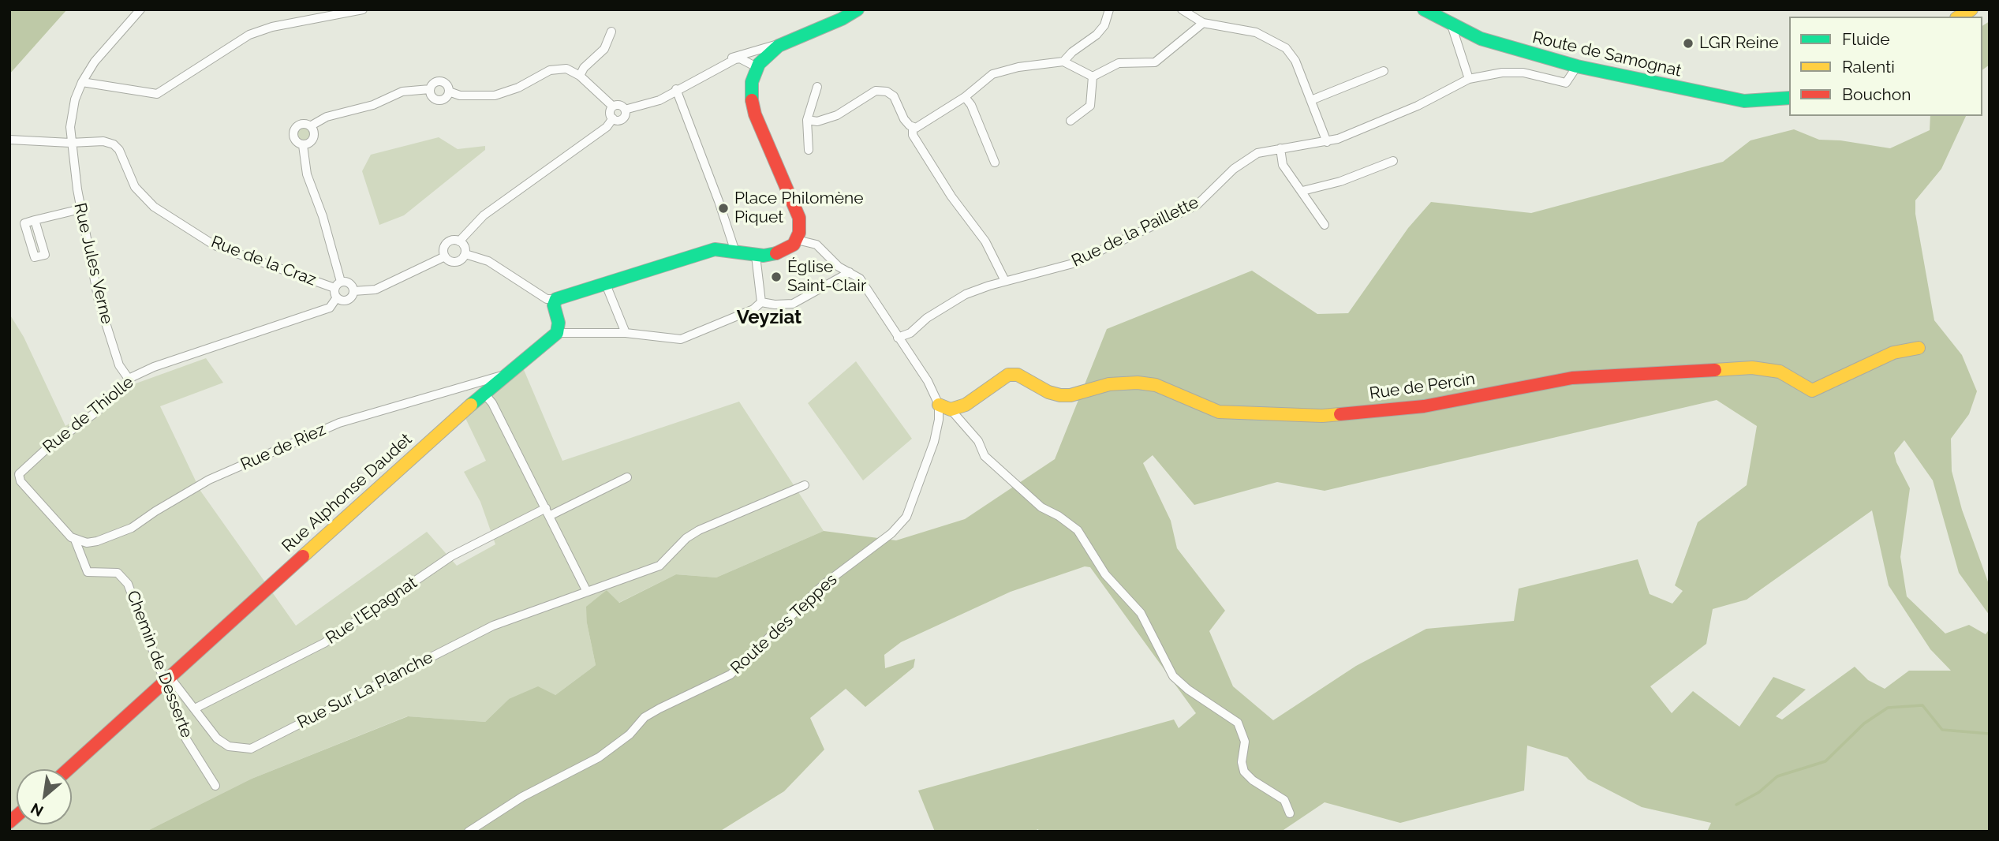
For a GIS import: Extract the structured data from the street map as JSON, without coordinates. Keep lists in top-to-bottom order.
{
  "streets": {
    "street": [
      "Route de Samognat",
      "Rue de la Paillette",
      "Rue de la Craz",
      "Rue Jules Verne",
      "Rue de Percin",
      "Rue de Thiolle",
      "Rue de Riez",
      "Rue Alphonse Daudet",
      "Rue l'Epagnat",
      "Route des Teppes",
      "Chemin de Desserte",
      "Rue Sur La Planche"
    ]
  },
  "crossings": [
    ["Route de Samognat", "Rue de la Paillette"],
    ["Rue de la Craz", "Rue Jules Verne"],
    ["Rue de la Craz", "Rue de Thiolle"],
    ["Rue Jules Verne", "Rue de Thiolle"],
    ["Rue de Percin", "Route des Teppes"],
    ["Rue de Thiolle", "Rue de Riez"],
    ["Rue de Thiolle", "Chemin de Desserte"],
    ["Rue de Riez", "Rue Alphonse Daudet"],
    ["Rue de Riez", "Chemin de Desserte"],
    ["Rue Alphonse Daudet", "Chemin de Desserte"],
    ["Rue Alphonse Daudet", "Rue Sur La Planche"],
    ["Rue l'Epagnat", "Rue Sur La Planche"],
    ["Chemin de Desserte", "Rue Sur La Planche"]
  ],
  "districts": ["Veyziat"],
  "places": ["LGR Reine", "Place Philomène Piquet", "Église Saint-Clair"],
  "legend": ["Fluide", "Ralenti", "Bouchon"],
  "north": "bottom left"
}
